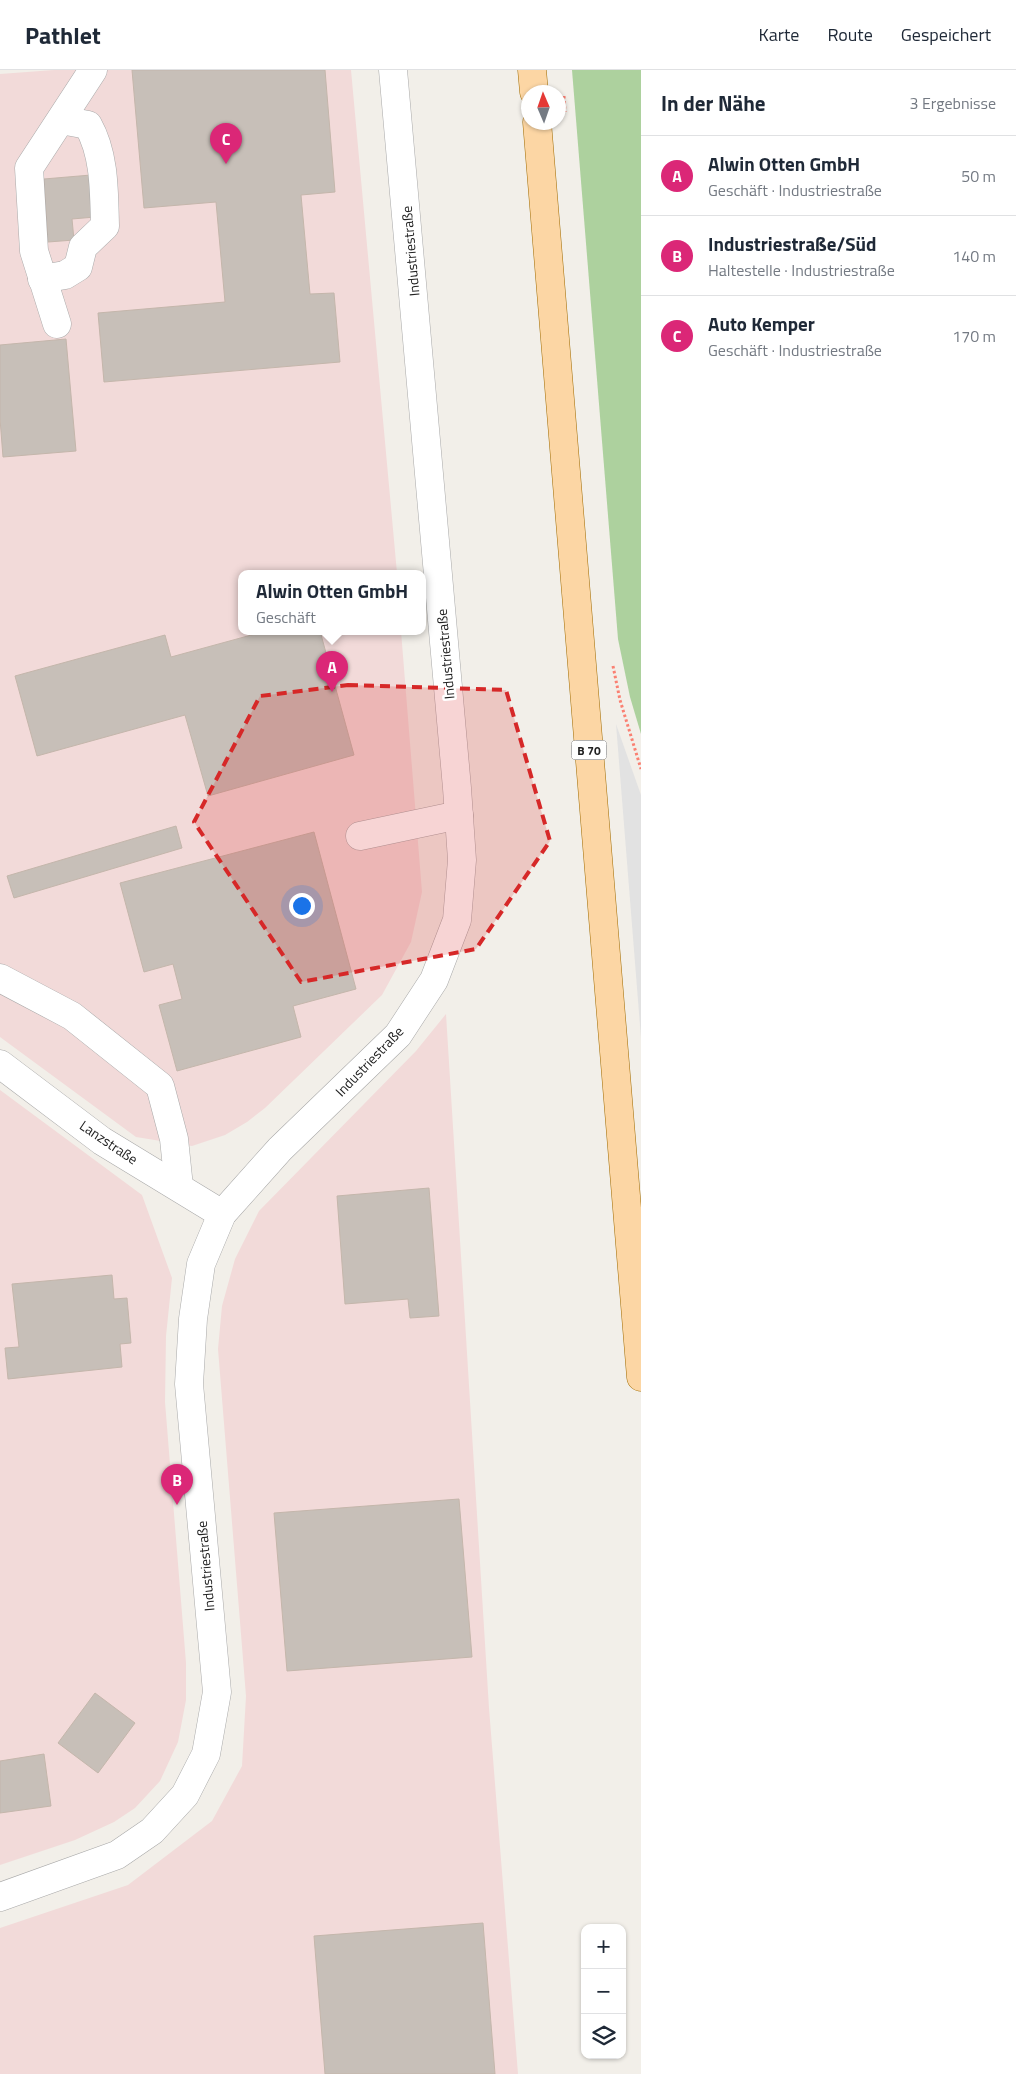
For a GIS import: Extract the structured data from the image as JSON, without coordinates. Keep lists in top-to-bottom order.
{
  "streets": {
    "main road": ["B 70"],
    "street": ["Industriestraße", "Lanzstraße"]
  },
  "crossings": [
    ["Industriestraße", "Lanzstraße"]
  ],
  "north": "top",
  "page": {
    "header": "Pathlet",
    "nav": ["Karte", "Route", "Gespeichert"],
    "heading": ["In der Nähe", "3 Ergebnisse"],
    "pins": ["C", "A", "B"],
    "list": [
      {
        "mark": "A",
        "name": "Alwin Otten GmbH",
        "note": "Geschäft · Industriestraße",
        "value": "50 m"
      },
      {
        "mark": "B",
        "name": "Industriestraße/Süd",
        "note": "Haltestelle · Industriestraße",
        "value": "140 m"
      },
      {
        "mark": "C",
        "name": "Auto Kemper",
        "note": "Geschäft · Industriestraße",
        "value": "170 m"
      }
    ],
    "popup": ["Alwin Otten GmbH", "Geschäft"],
    "map_buttons": ["+", "−"]
  }
}
